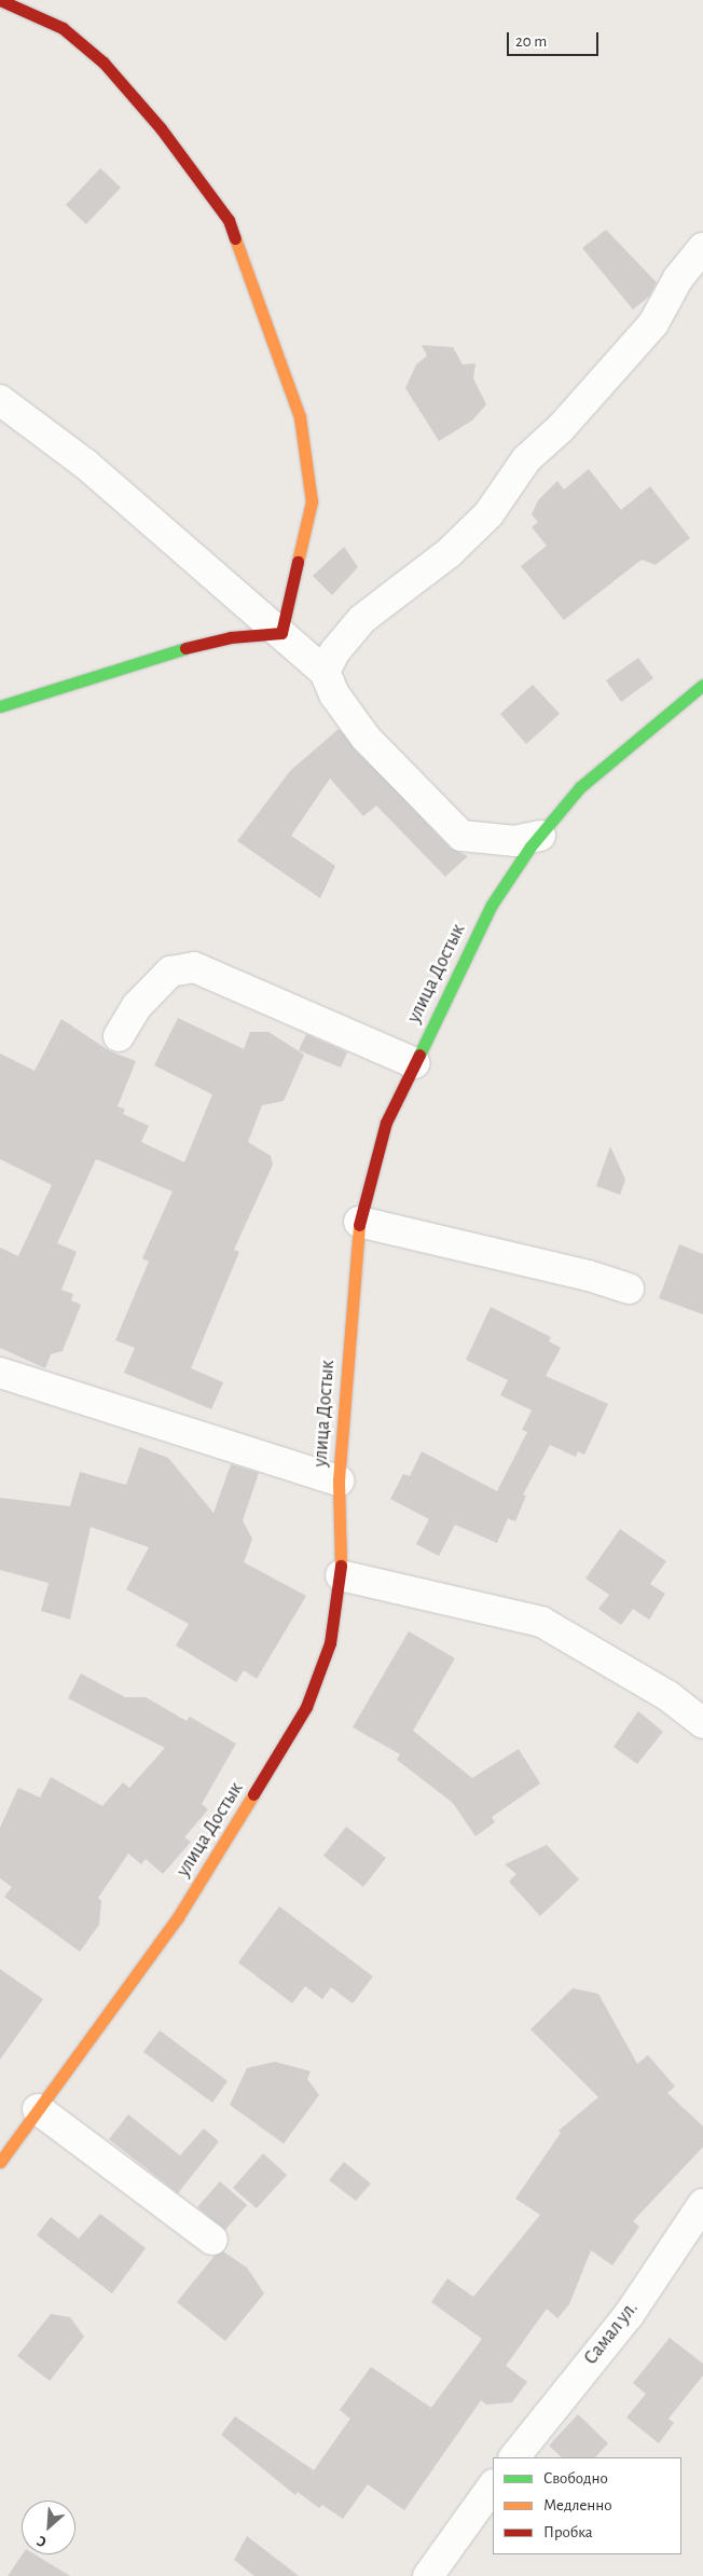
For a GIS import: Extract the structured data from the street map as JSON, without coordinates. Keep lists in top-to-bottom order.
{
  "streets": {
    "main road": ["улица Достык"],
    "street": ["Самал ул."]
  },
  "legend": ["Свободно", "Медленно", "Пробка"],
  "scale_bar": "20 m",
  "north": "bottom left"
}
